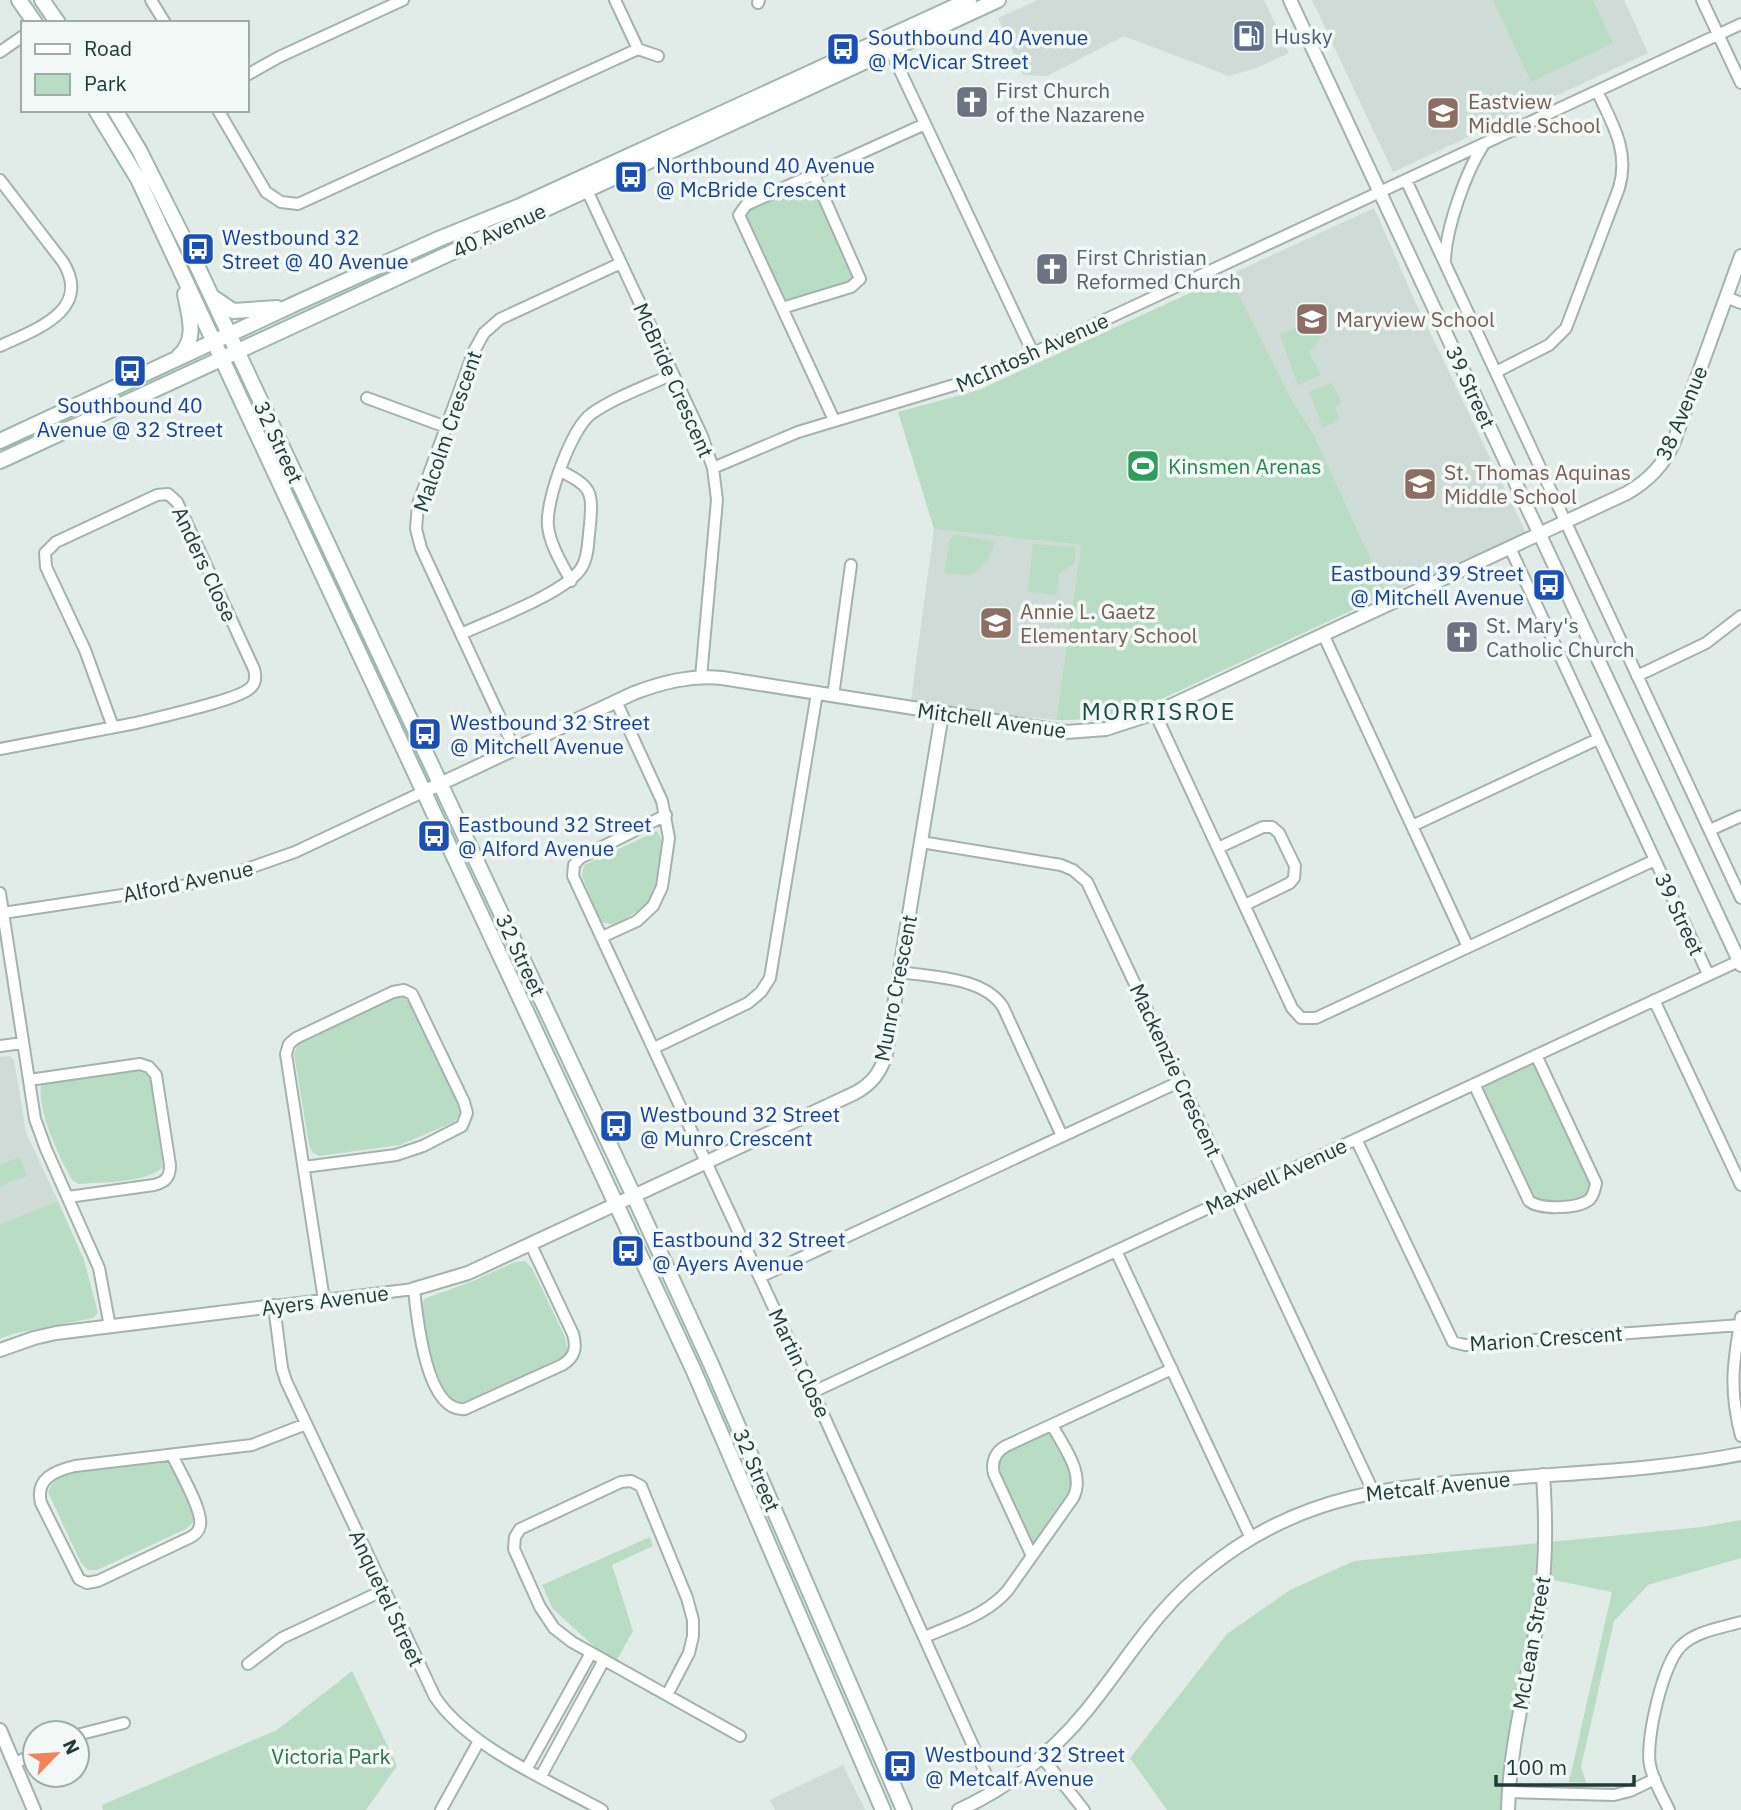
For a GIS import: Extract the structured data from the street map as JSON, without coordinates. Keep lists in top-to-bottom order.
{
  "streets": {
    "main road": ["40 Avenue", "32 Street"],
    "street": [
      "McIntosh Avenue",
      "McBride Crescent",
      "39 Street",
      "38 Avenue",
      "Malcolm Crescent",
      "Anders Close",
      "Mitchell Avenue",
      "Alford Avenue",
      "Munro Crescent",
      "Mackenzie Crescent",
      "Maxwell Avenue",
      "Ayers Avenue",
      "Marion Crescent",
      "Martin Close",
      "Metcalf Avenue",
      "Anquetel Street",
      "McLean Street"
    ]
  },
  "crossings": [
    ["40 Avenue", "McBride Crescent"],
    ["40 Avenue", "32 Street"],
    ["McIntosh Avenue", "McBride Crescent"],
    ["McIntosh Avenue", "39 Street"],
    ["McBride Crescent", "Malcolm Crescent"],
    ["McBride Crescent", "Mitchell Avenue"],
    ["39 Street", "38 Avenue"],
    ["39 Street", "Mitchell Avenue"],
    ["39 Street", "Maxwell Avenue"],
    ["38 Avenue", "Mitchell Avenue"],
    ["Malcolm Crescent", "Mitchell Avenue"],
    ["32 Street", "Mitchell Avenue"],
    ["32 Street", "Alford Avenue"],
    ["32 Street", "Munro Crescent"],
    ["32 Street", "Ayers Avenue"],
    ["Mitchell Avenue", "Alford Avenue"],
    ["Mitchell Avenue", "Munro Crescent"],
    ["Munro Crescent", "Mackenzie Crescent"],
    ["Munro Crescent", "Ayers Avenue"],
    ["Munro Crescent", "Martin Close"],
    ["Mackenzie Crescent", "Maxwell Avenue"],
    ["Mackenzie Crescent", "Metcalf Avenue"],
    ["Maxwell Avenue", "Marion Crescent"],
    ["Maxwell Avenue", "Martin Close"],
    ["Ayers Avenue", "Anquetel Street"],
    ["Martin Close", "Metcalf Avenue"],
    ["Metcalf Avenue", "McLean Street"]
  ],
  "districts": ["MORRISROE"],
  "parks": ["Victoria Park"],
  "places": {
    "fuel station": ["Husky"],
    "bus stop": [
      "Southbound 40 Avenue @ McVicar Street",
      "Northbound 40 Avenue @ McBride Crescent",
      "Westbound 32 Street @ 40 Avenue",
      "Southbound 40 Avenue @ 32 Street",
      "Eastbound 39 Street @ Mitchell Avenue",
      "Westbound 32 Street @ Mitchell Avenue",
      "Eastbound 32 Street @ Alford Avenue",
      "Westbound 32 Street @ Munro Crescent",
      "Eastbound 32 Street @ Ayers Avenue",
      "Westbound 32 Street @ Metcalf Avenue"
    ],
    "church": ["First Church of the Nazarene", "First Christian Reformed Church", "St. Mary's Catholic Church"],
    "school or university": [
      "Eastview Middle School",
      "Maryview School",
      "St. Thomas Aquinas Middle School",
      "Annie L. Gaetz Elementary School"
    ],
    "sports": ["Kinsmen Arenas"]
  },
  "legend": ["Road", "Park"],
  "scale_bar": "100 m",
  "north": "top right"
}
